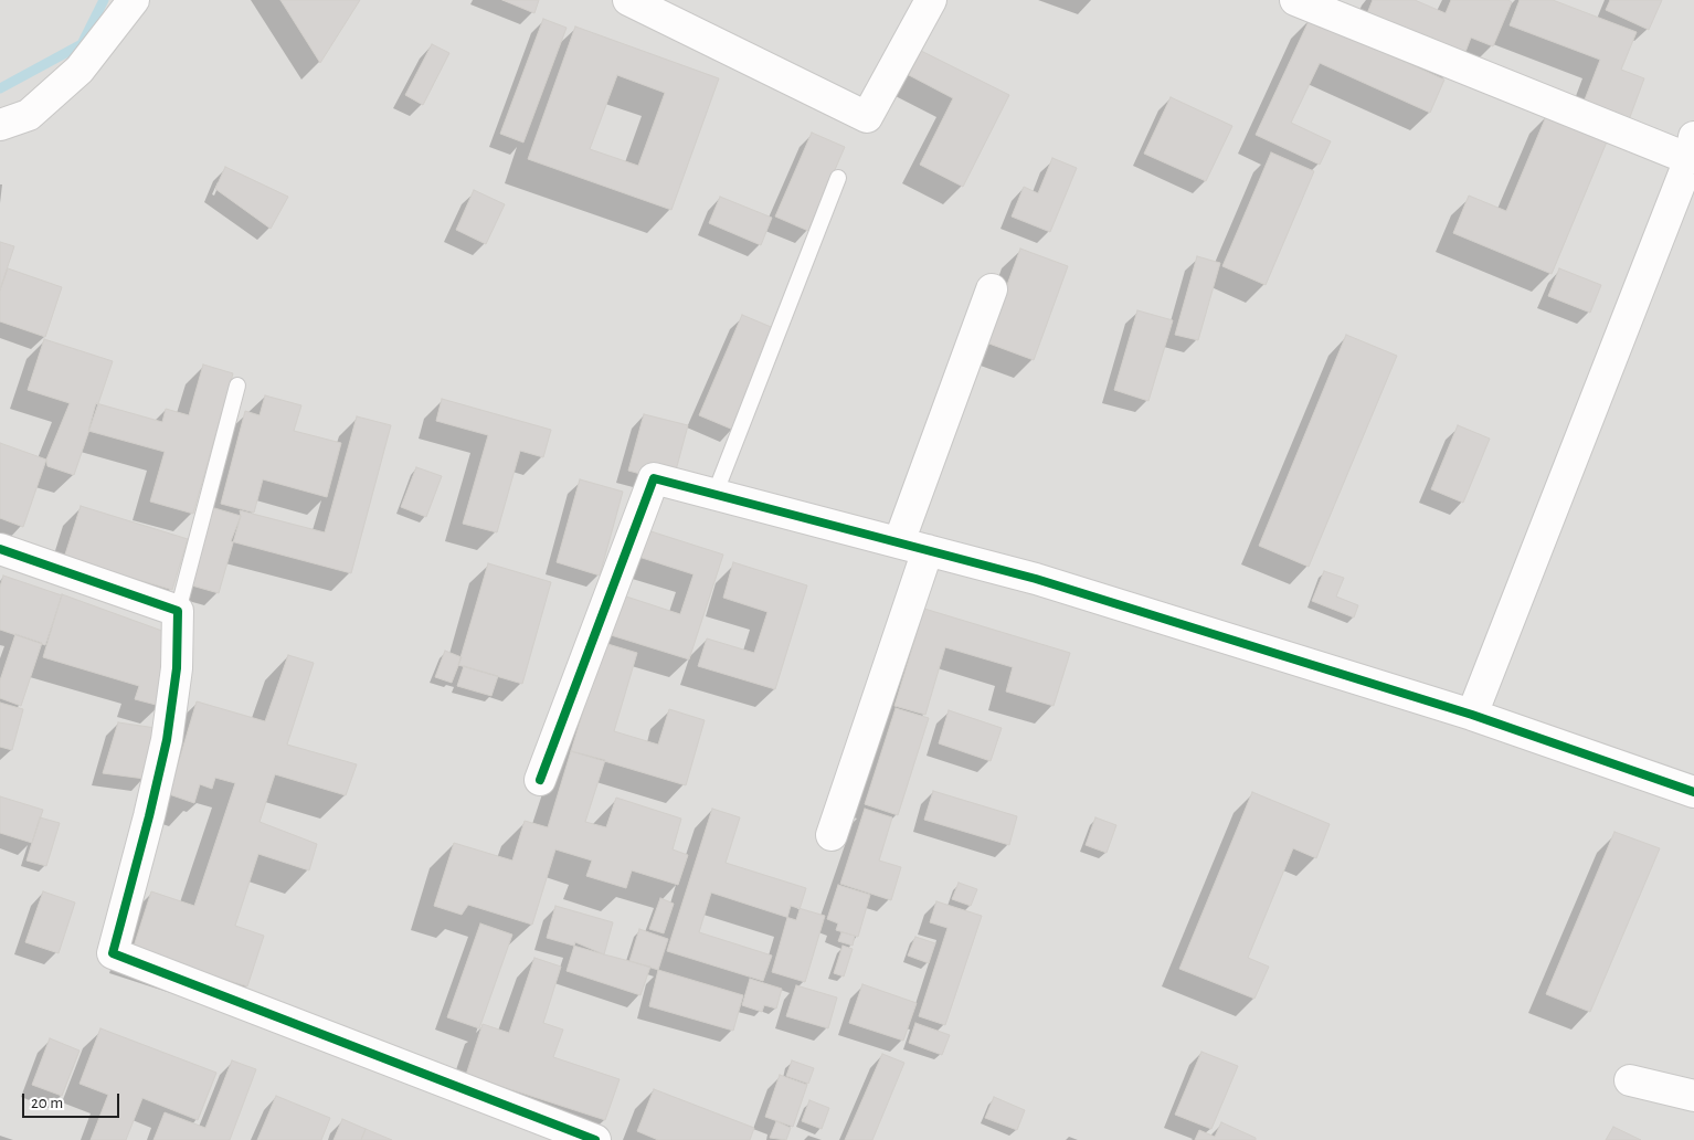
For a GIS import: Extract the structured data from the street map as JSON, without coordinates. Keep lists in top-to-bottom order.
{
  "scale_bar": "20 m"
}
